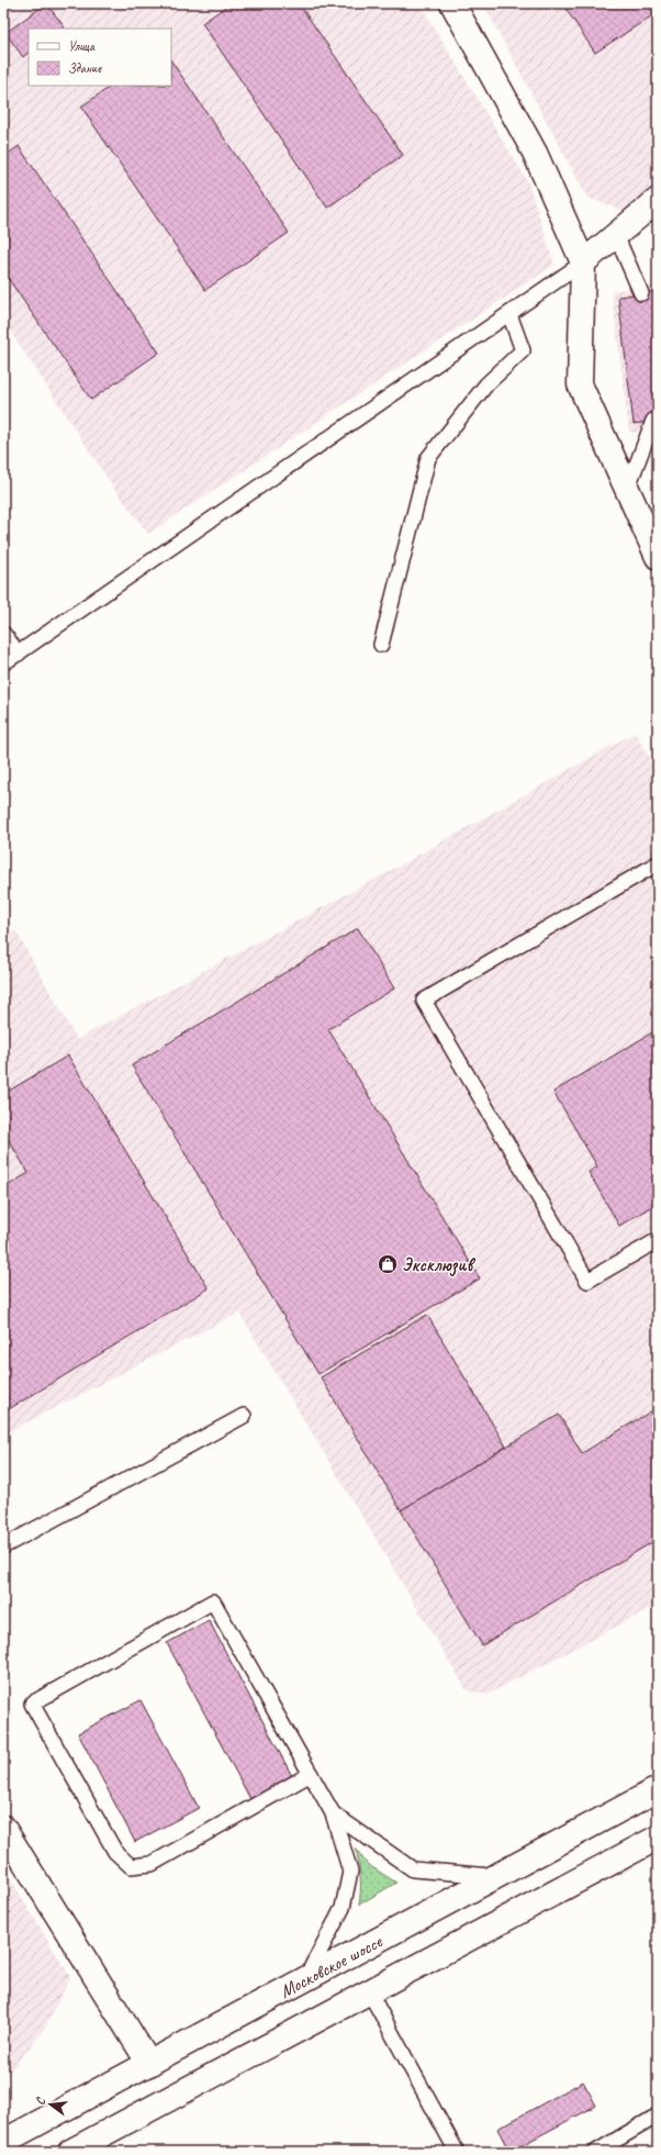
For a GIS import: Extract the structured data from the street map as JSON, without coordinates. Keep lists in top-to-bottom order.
{
  "streets": {
    "main road": ["Московское шоссе"]
  },
  "places": {
    "shop": ["Эксклюзив"]
  },
  "legend": ["Улица", "Здание"],
  "north": "left"
}
